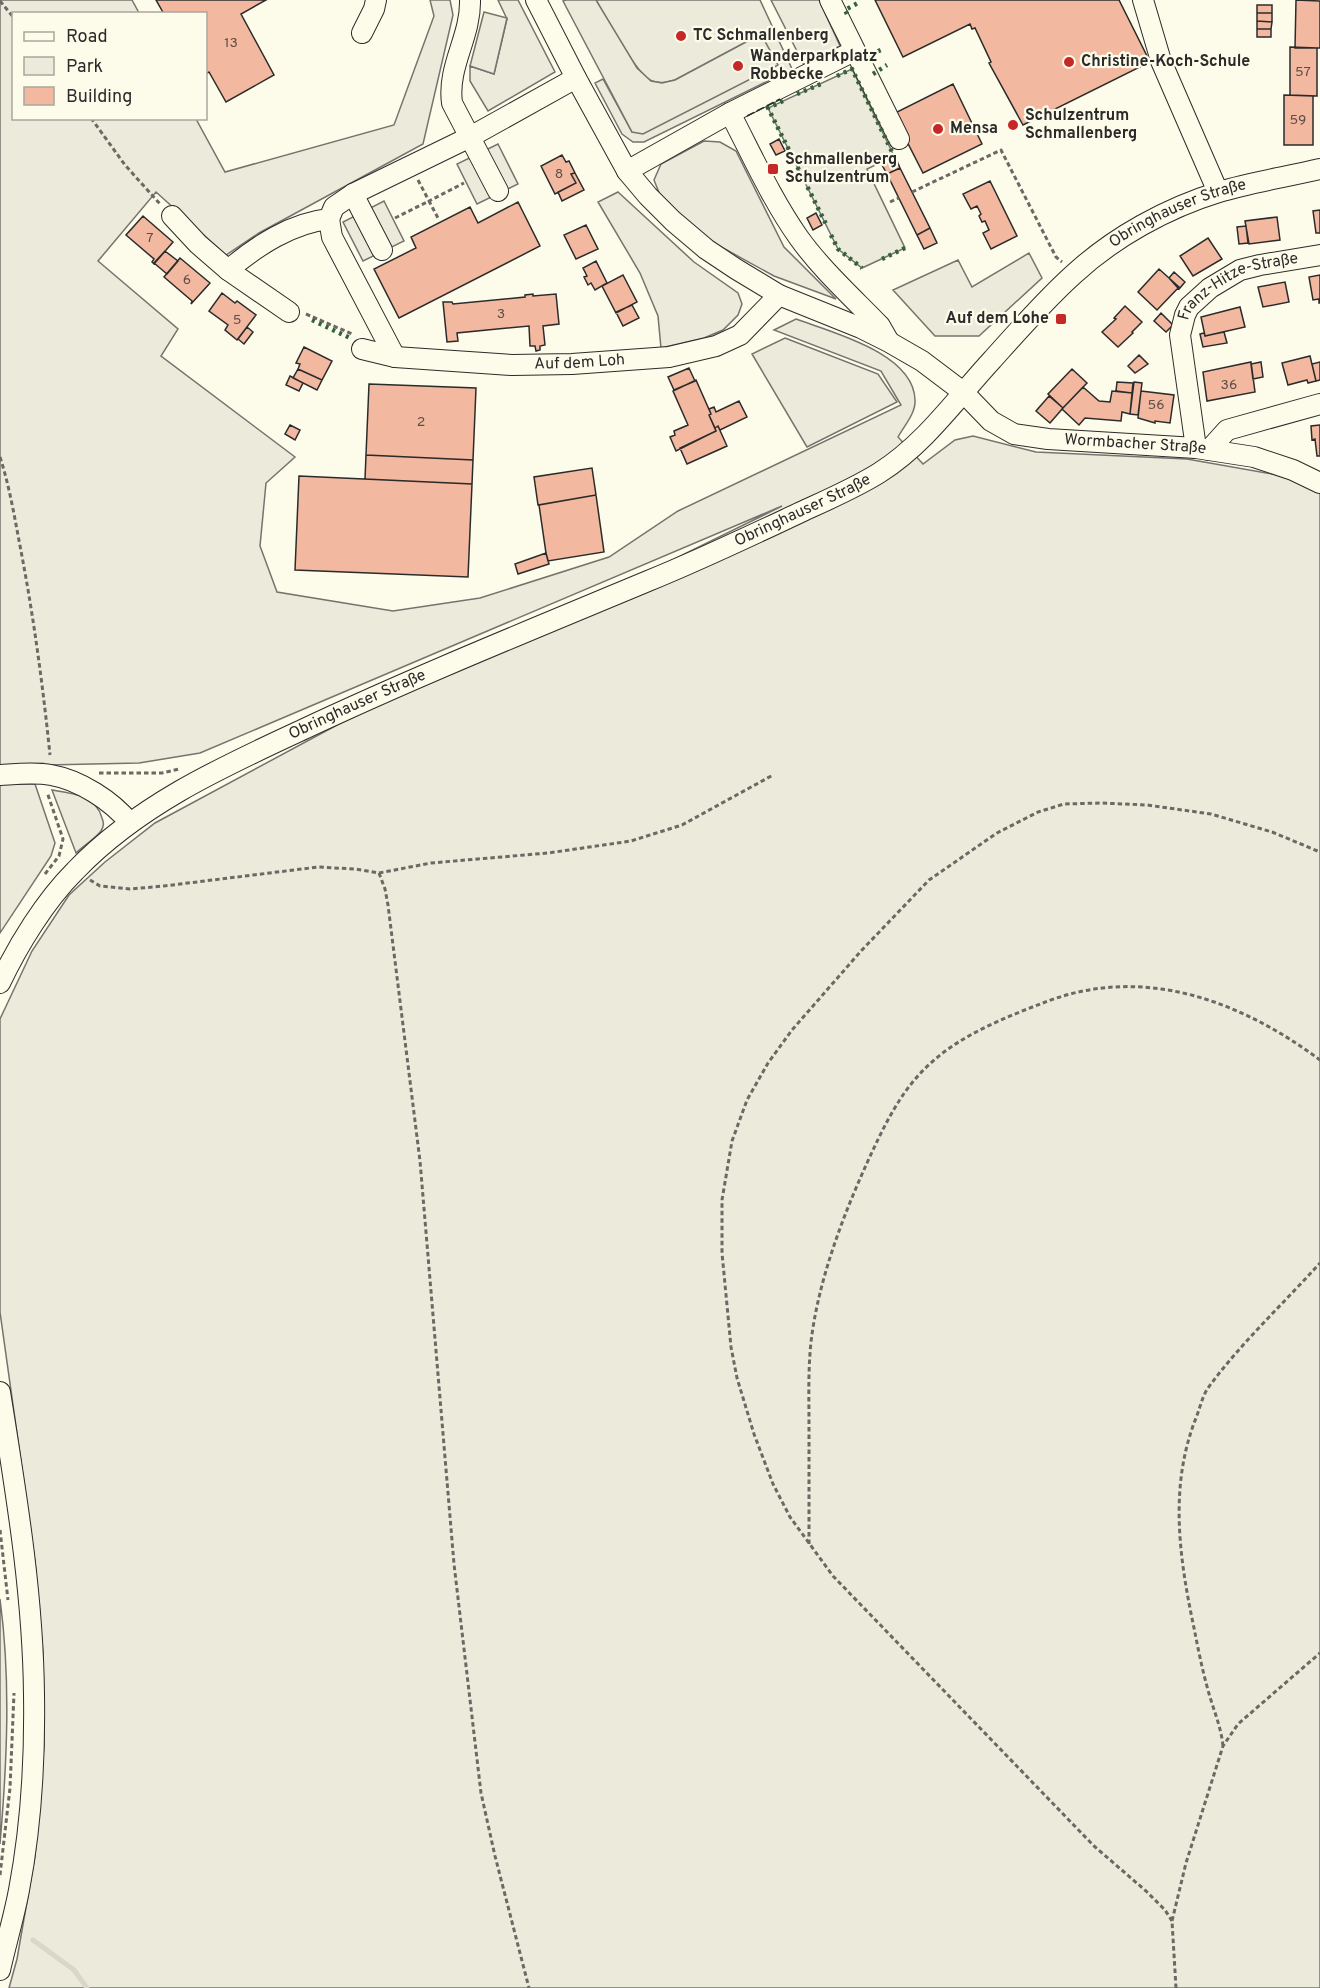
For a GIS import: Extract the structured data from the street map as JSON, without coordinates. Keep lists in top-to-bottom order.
{
  "streets": {
    "street": [
      "Obringhauser Straße",
      "Franz-Hitze-Straße",
      "Auf dem Loh",
      "Wormbacher Straße"
    ]
  },
  "crossings": [
    ["Obringhauser Straße", "Wormbacher Straße"],
    ["Franz-Hitze-Straße", "Wormbacher Straße"]
  ],
  "places": {
    "other": [
      "TC Schmallenberg",
      "Christine-Koch-Schule",
      "Wanderparkplatz Robbecke",
      "Schulzentrum Schmallenberg",
      "Mensa"
    ],
    "transit": ["Schmallenberg Schulzentrum", "Auf dem Lohe"]
  },
  "house_numbers": [
    "13",
    "57",
    "59",
    "8",
    "7",
    "6",
    "3",
    "5",
    "36",
    "56",
    "2"
  ],
  "legend": ["Road", "Park", "Building"]
}
